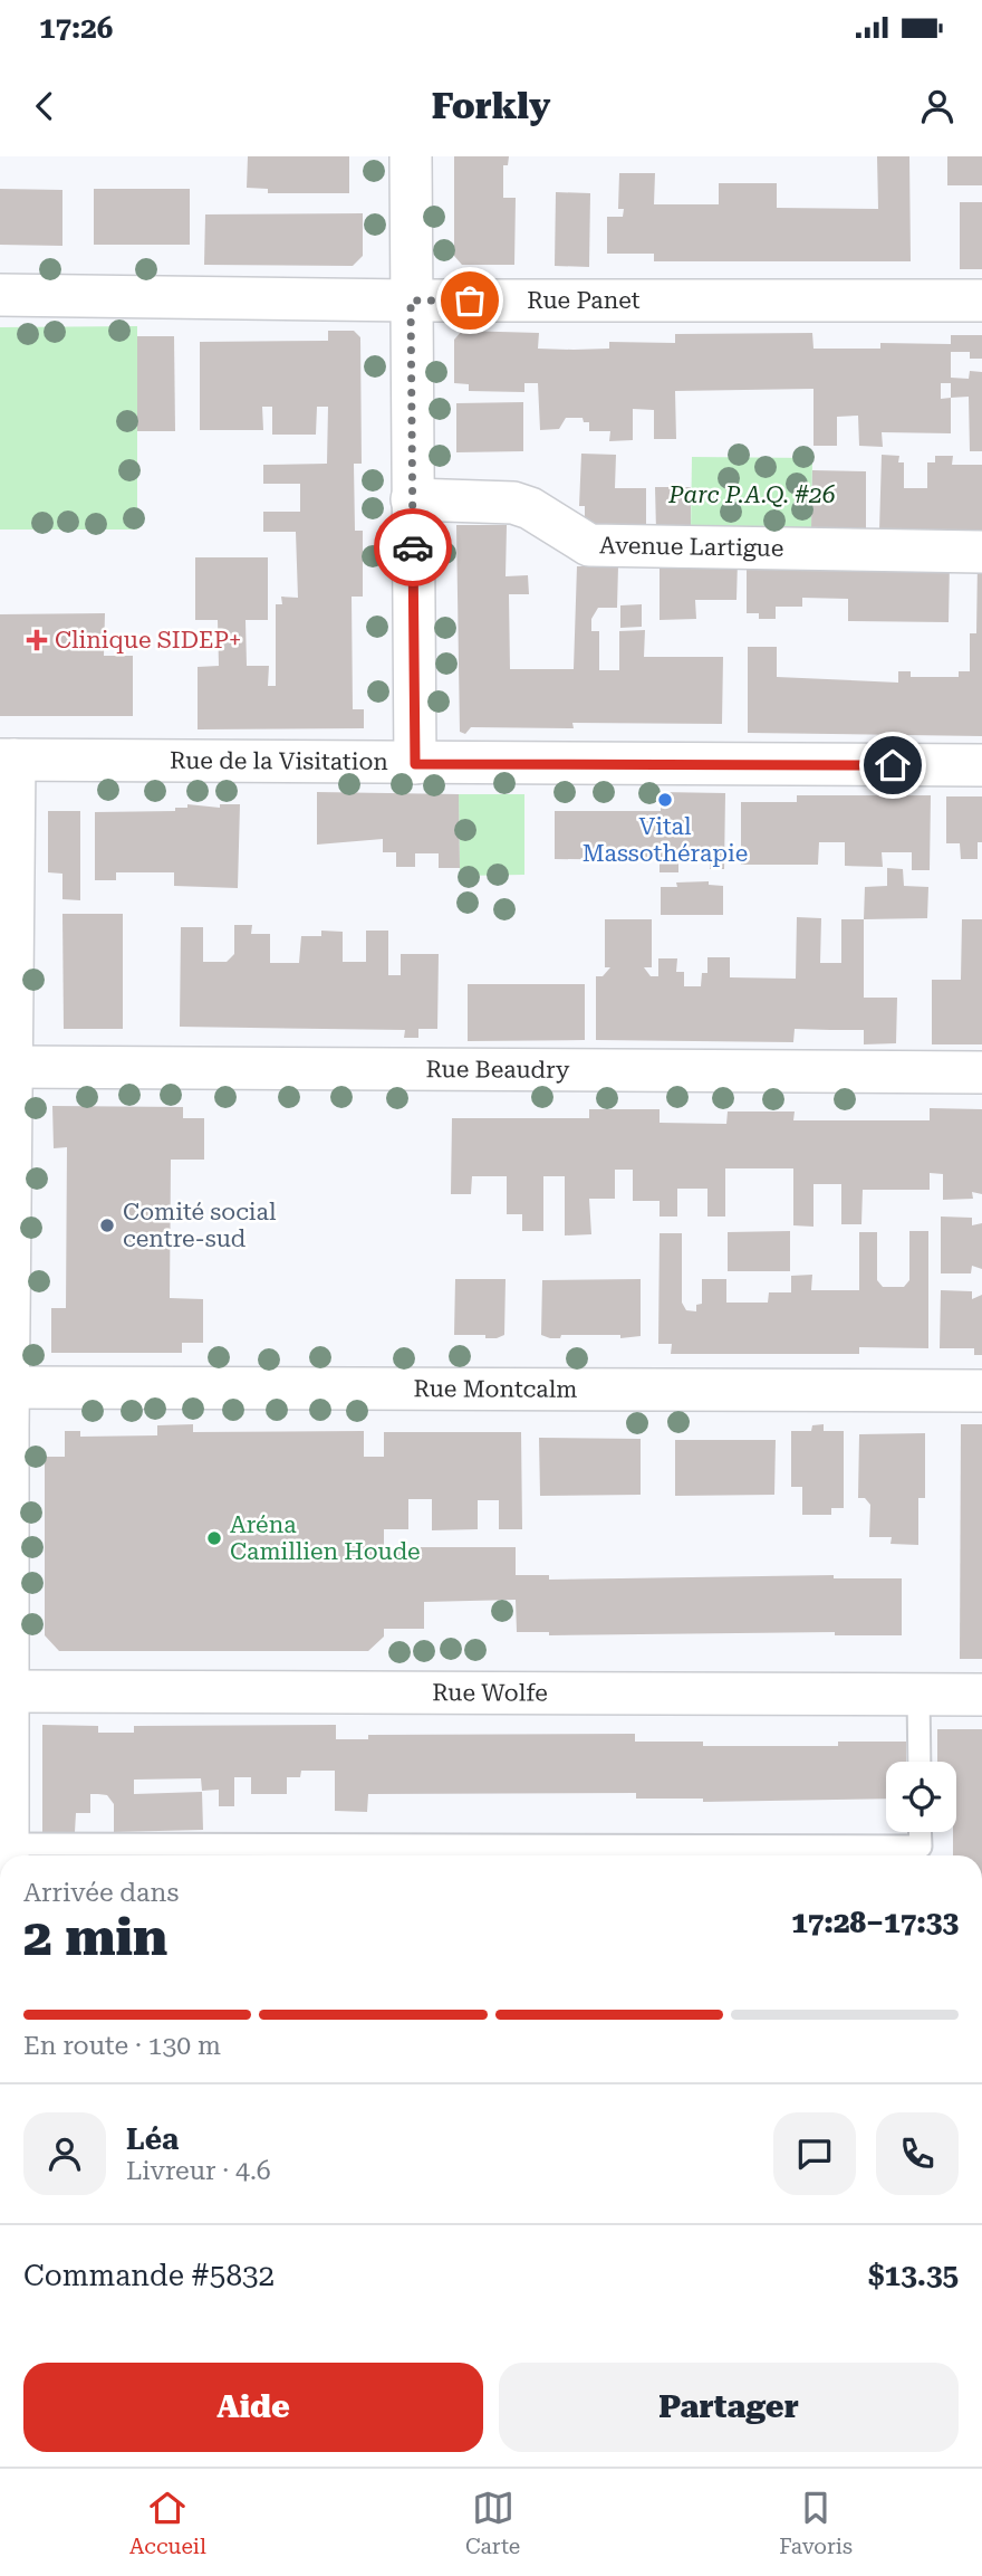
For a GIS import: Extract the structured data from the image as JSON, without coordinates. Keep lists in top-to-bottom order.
{
  "streets": {
    "street": [
      "Rue Panet",
      "Avenue Lartigue",
      "Rue de la Visitation",
      "Rue Beaudry",
      "Rue Montcalm",
      "Rue Wolfe"
    ]
  },
  "parks": ["Parc P.A.Q. #26"],
  "places": {
    "health": ["Clinique SIDEP+"],
    "other": ["Vital Massothérapie", "Comité social centre-sud", "Aréna Camillien Houde"]
  },
  "page": {
    "status": "17:26",
    "header": "Forkly",
    "heading": ["2 min", "Arrivée dans", "17:28–17:33"],
    "panel": [
      "Léa",
      "Livreur · 4.6",
      "Commande #5832",
      "$13.35"
    ],
    "bar": "En route · 130 m",
    "buttons": ["Aide", "Partager"],
    "tabs": ["Accueil", "Carte", "Favoris"]
  }
}
